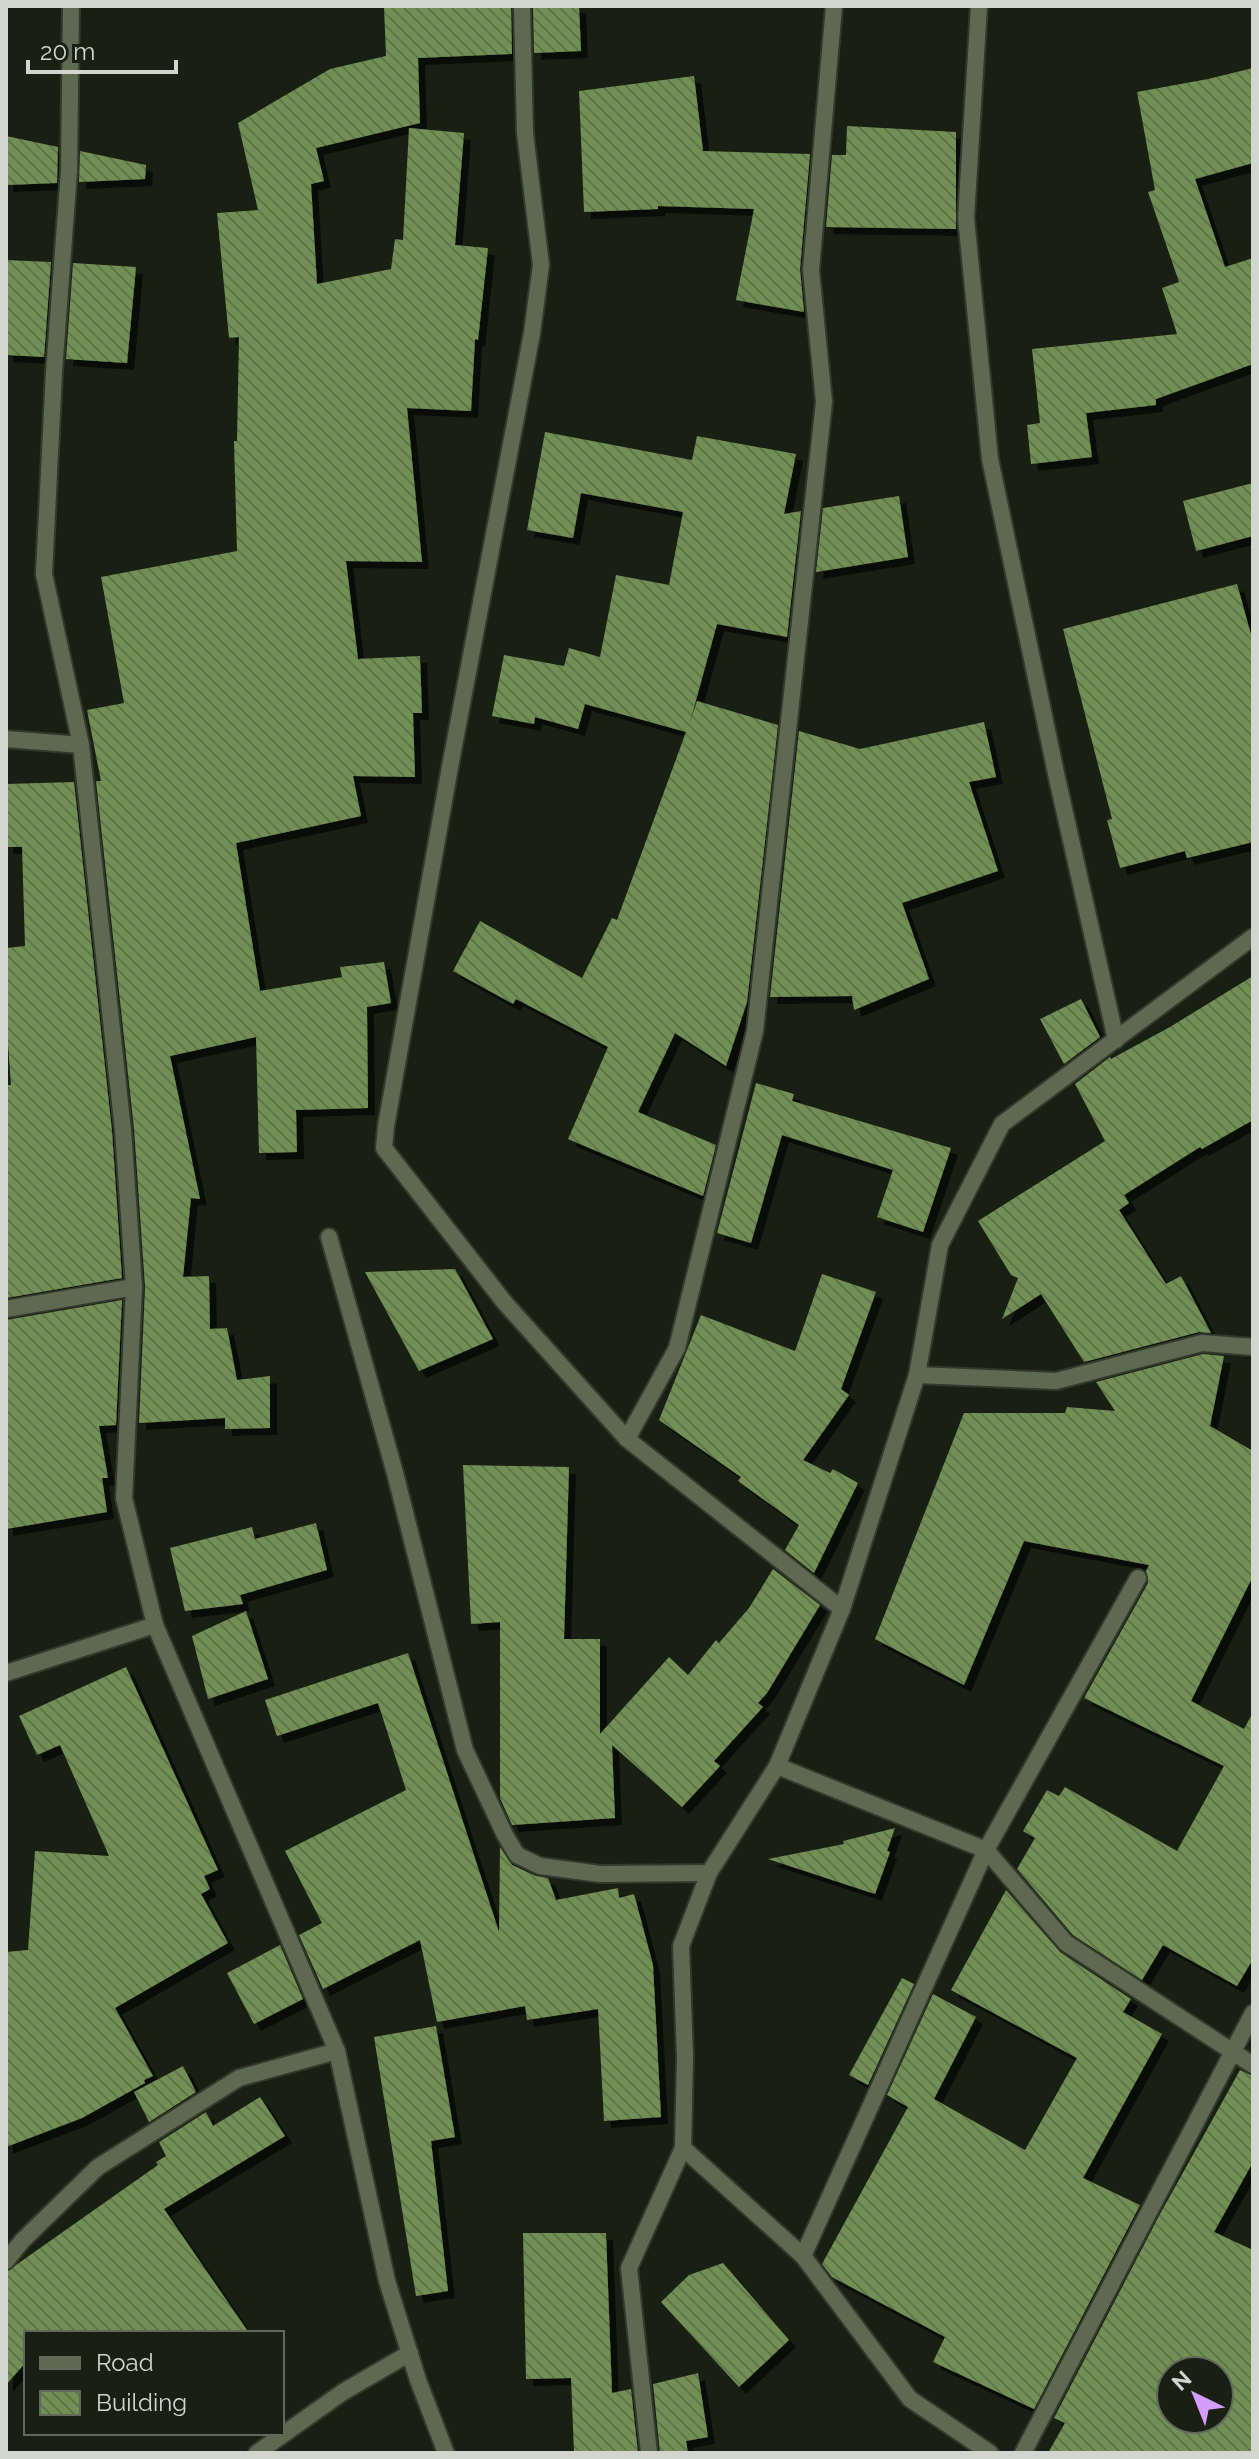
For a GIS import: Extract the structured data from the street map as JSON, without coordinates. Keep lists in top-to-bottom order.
{
  "legend": ["Road", "Building"],
  "scale_bar": "20 m",
  "north": "top left"
}
